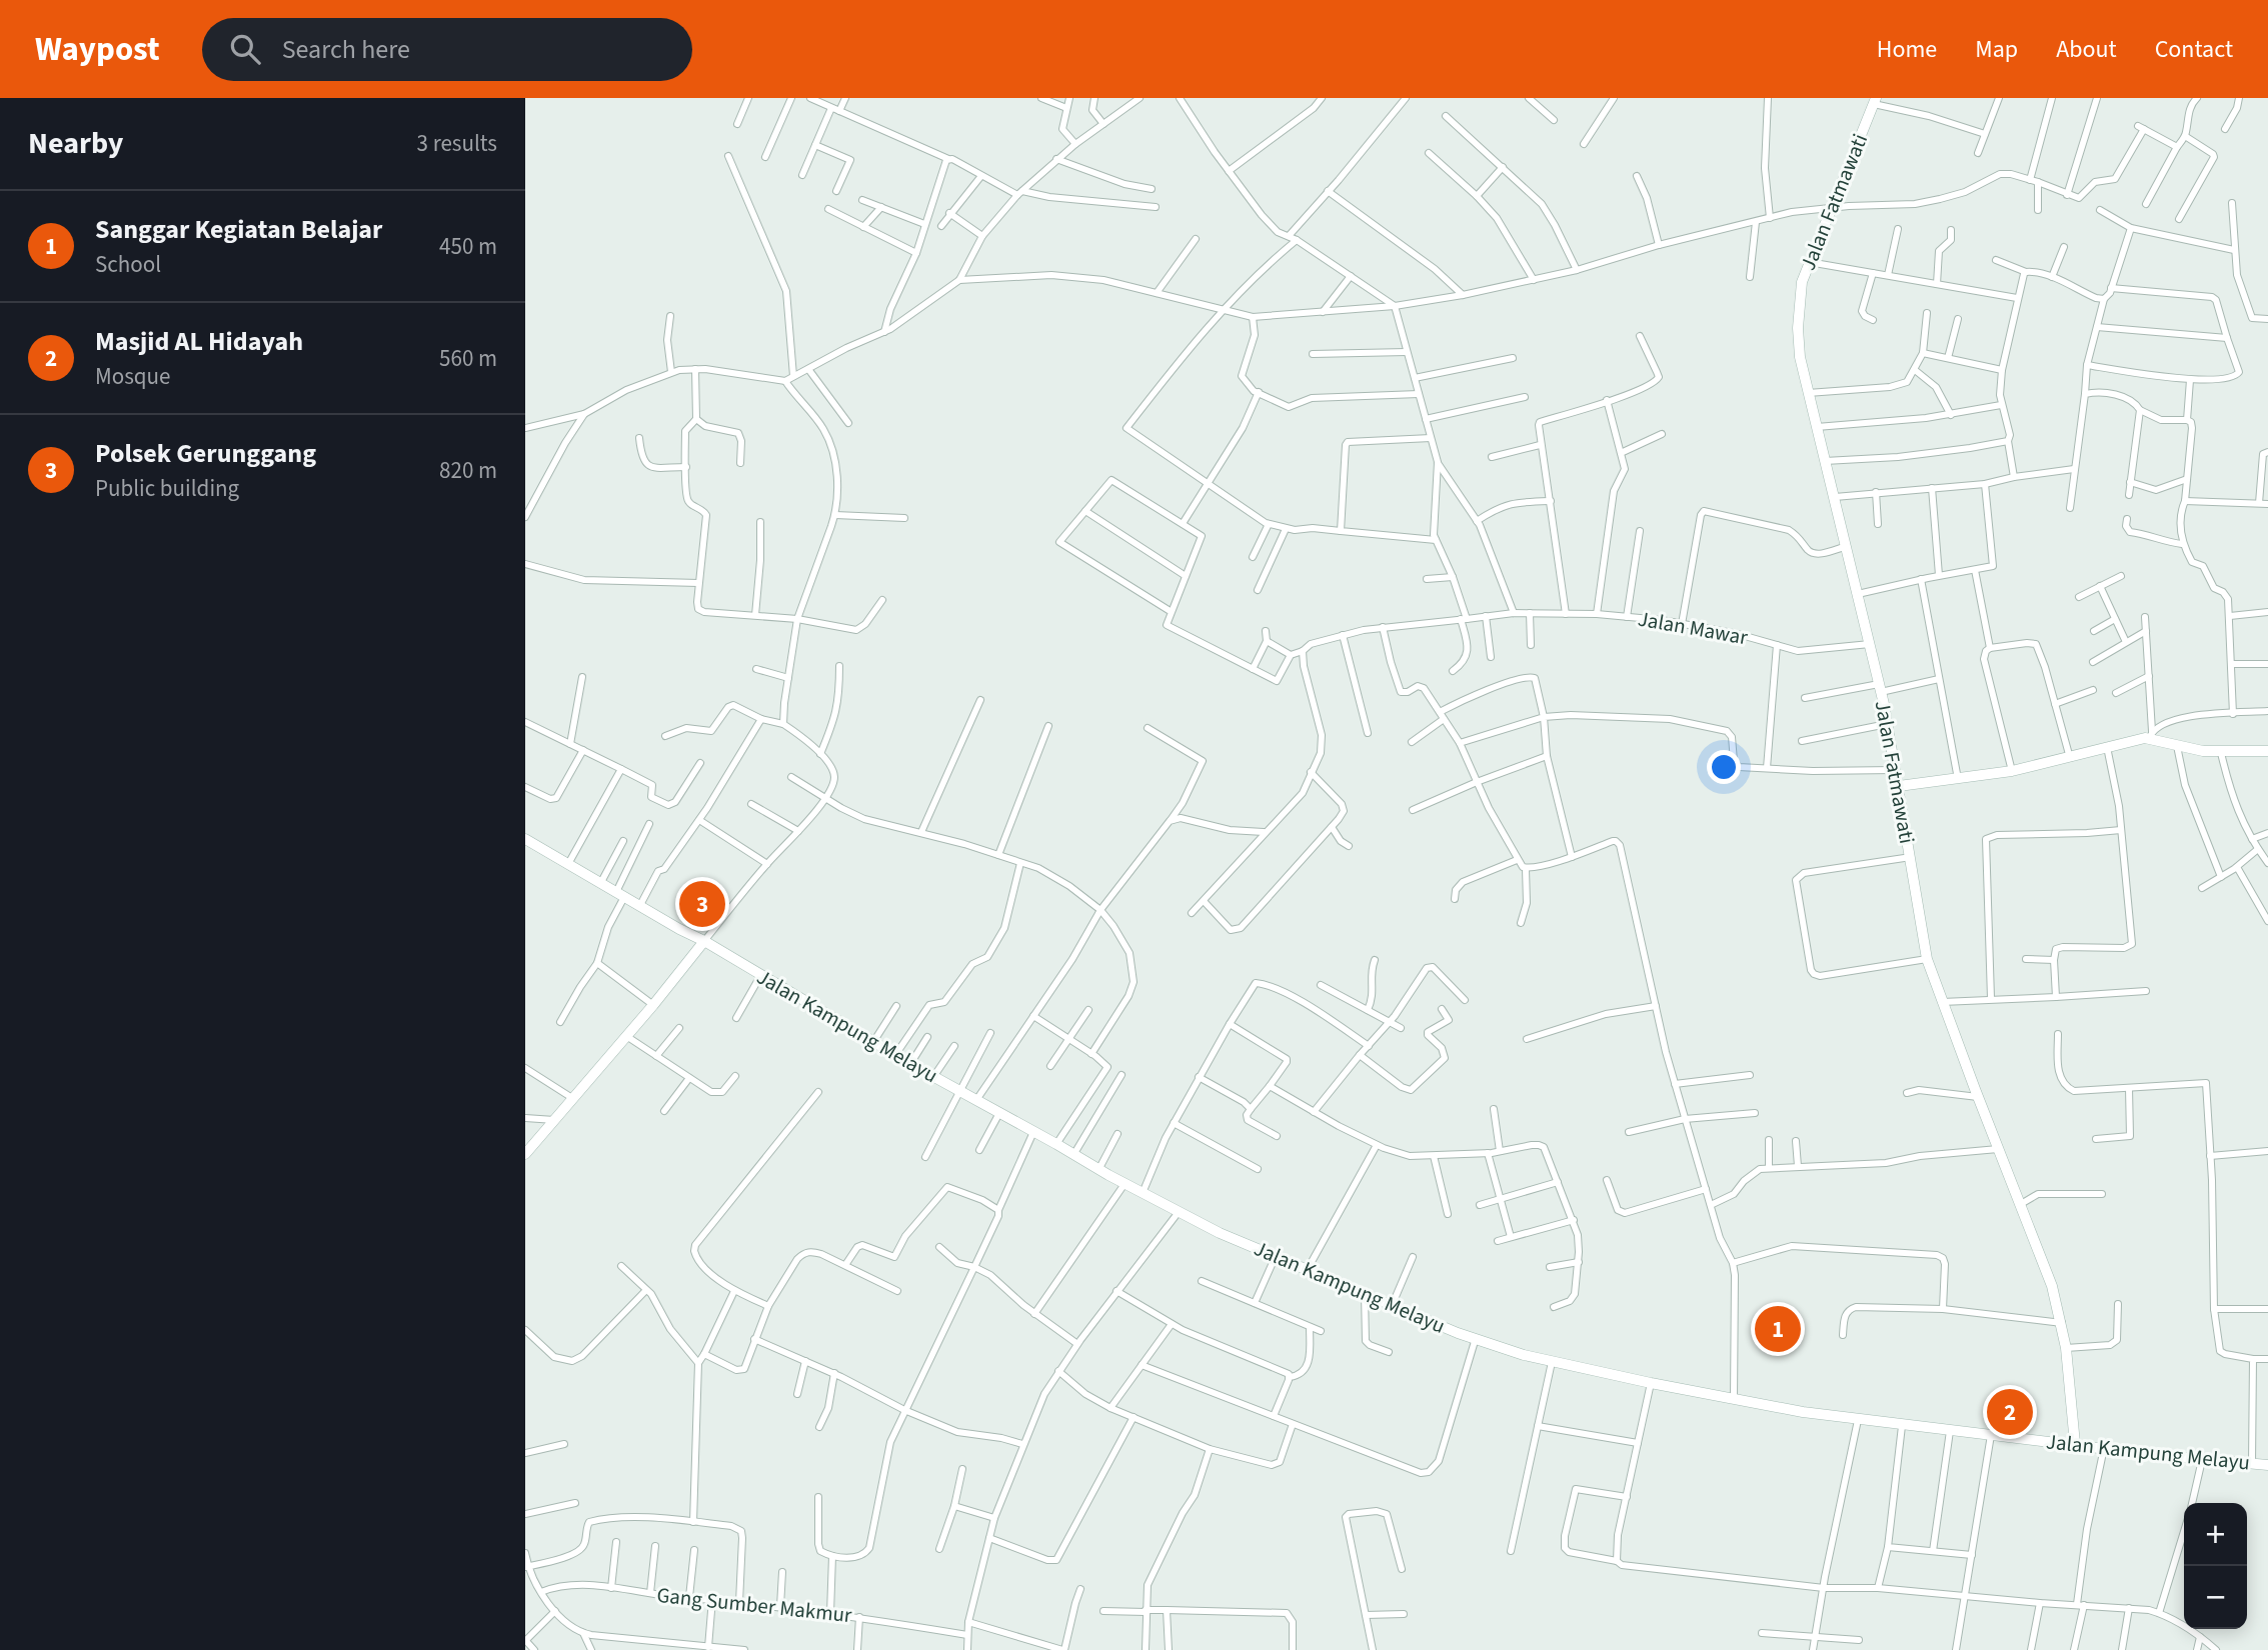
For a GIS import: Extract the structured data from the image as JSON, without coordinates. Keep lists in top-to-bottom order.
{
  "streets": {
    "street": [
      "Jalan Fatmawati",
      "Jalan Mawar",
      "Jalan Kampung Melayu",
      "Gang Sumber Makmur"
    ]
  },
  "crossings": [
    ["Jalan Fatmawati", "Jalan Mawar"],
    ["Jalan Fatmawati", "Jalan Kampung Melayu"]
  ],
  "page": {
    "header": "Waypost",
    "search": "Search here",
    "nav": [
      "Home",
      "Map",
      "About",
      "Contact"
    ],
    "heading": ["Nearby", "3 results"],
    "list": [
      {
        "mark": "1",
        "name": "Sanggar Kegiatan Belajar",
        "note": "School",
        "value": "450 m"
      },
      {
        "mark": "2",
        "name": "Masjid AL Hidayah",
        "note": "Mosque",
        "value": "560 m"
      },
      {
        "mark": "3",
        "name": "Polsek Gerunggang",
        "note": "Public building",
        "value": "820 m"
      }
    ],
    "pins": ["3", "1", "2"],
    "map_buttons": ["+", "−"]
  }
}
